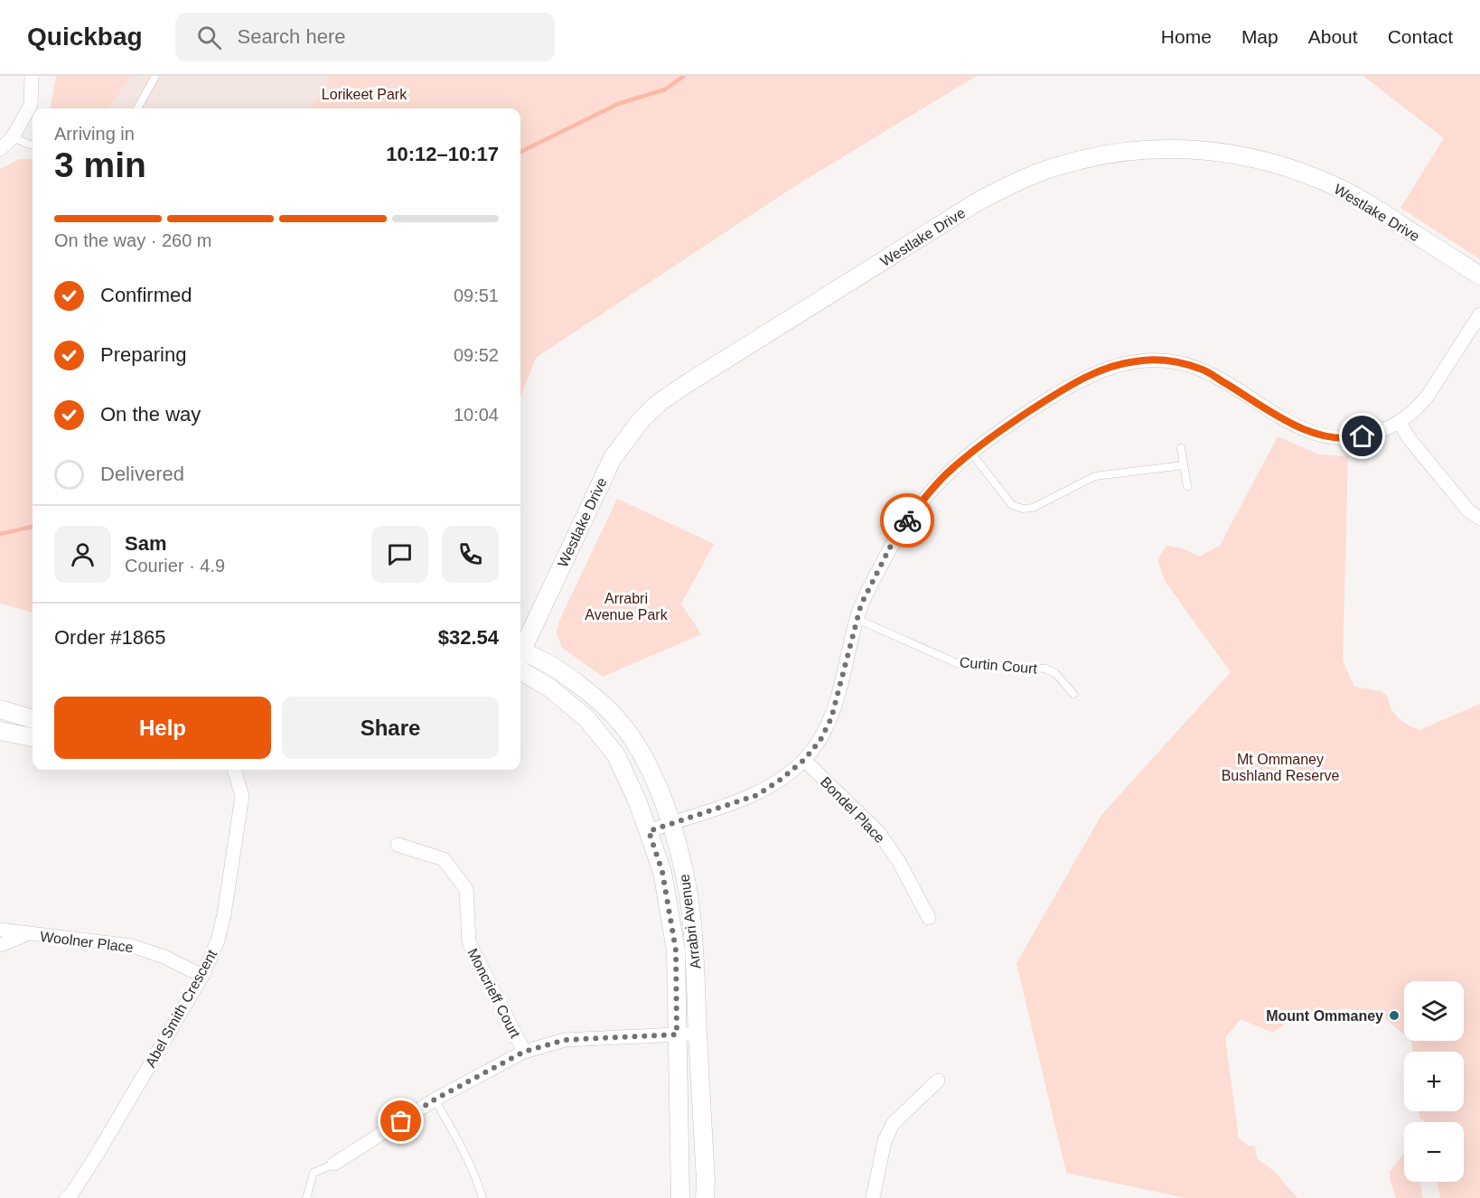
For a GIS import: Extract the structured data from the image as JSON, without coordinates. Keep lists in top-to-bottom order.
{
  "streets": {
    "street": [
      "Westlake Drive",
      "Bondel Place",
      "Arrabri Avenue",
      "Woolner Place",
      "Moncrieff Court",
      "Abel Smith Crescent"
    ],
    "lane": ["Curtin Court"]
  },
  "crossings": [
    ["Woolner Place", "Abel Smith Crescent"]
  ],
  "parks": ["Lorikeet Park", "Arrabri Avenue Park", "Mt Ommaney Bushland Reserve"],
  "places": ["Mount Ommaney"],
  "page": {
    "header": "Quickbag",
    "search": "Search here",
    "nav": [
      "Home",
      "Map",
      "About",
      "Contact"
    ],
    "heading": ["3 min", "Arriving in", "10:12–10:17"],
    "panel": [
      "Sam",
      "Courier · 4.9",
      "Order #1865",
      "$32.54"
    ],
    "bar": "On the way · 260 m",
    "list": [
      ["Confirmed", "09:51"],
      ["Preparing", "09:52"],
      ["On the way", "10:04"],
      "Delivered"
    ],
    "buttons": ["Help", "Share"],
    "map_buttons": ["+", "−"]
  }
}
